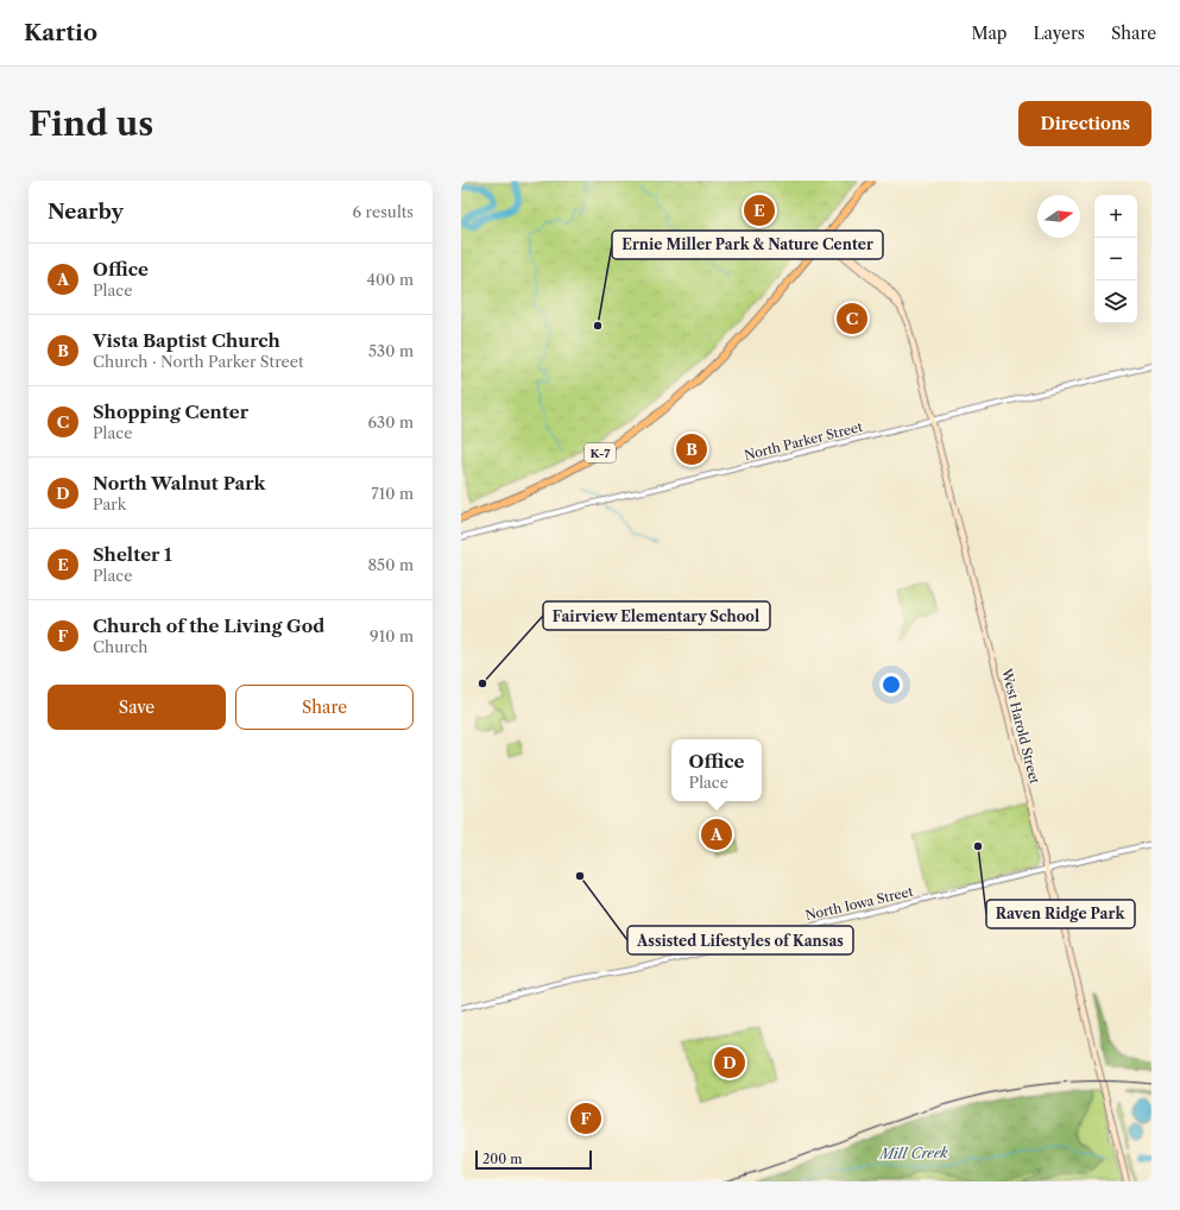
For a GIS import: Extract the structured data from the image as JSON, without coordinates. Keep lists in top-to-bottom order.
{
  "streets": {
    "highway": ["K-7"],
    "main road": ["West Harold Street"],
    "street": ["North Parker Street", "North Iowa Street"]
  },
  "crossings": [
    ["North Parker Street", "West Harold Street"],
    ["K-7", "West Harold Street"],
    ["West Harold Street", "North Iowa Street"]
  ],
  "water": ["Mill Creek"],
  "places": [
    "Ernie Miller Park & Nature Center",
    "Fairview Elementary School",
    "Raven Ridge Park",
    "Assisted Lifestyles of Kansas"
  ],
  "scale_bar": "200 m",
  "north": "right",
  "page": {
    "header": "Kartio",
    "nav": ["Map", "Layers", "Share"],
    "buttons": [
      "Directions",
      ["Save", "Share"]
    ],
    "title": "Find us",
    "heading": ["Nearby", "6 results"],
    "pins": [
      "E",
      "C",
      "B",
      "A",
      "D",
      "F"
    ],
    "map_buttons": ["+", "−"],
    "list": [
      {
        "mark": "A",
        "name": "Office",
        "note": "Place",
        "value": "400 m"
      },
      {
        "mark": "B",
        "name": "Vista Baptist Church",
        "note": "Church · North Parker Street",
        "value": "530 m"
      },
      {
        "mark": "C",
        "name": "Shopping Center",
        "note": "Place",
        "value": "630 m"
      },
      {
        "mark": "D",
        "name": "North Walnut Park",
        "note": "Park",
        "value": "710 m"
      },
      {
        "mark": "E",
        "name": "Shelter 1",
        "note": "Place",
        "value": "850 m"
      },
      {
        "mark": "F",
        "name": "Church of the Living God",
        "note": "Church",
        "value": "910 m"
      }
    ],
    "popup": ["Office", "Place"],
    "scale": "200 m"
  }
}
